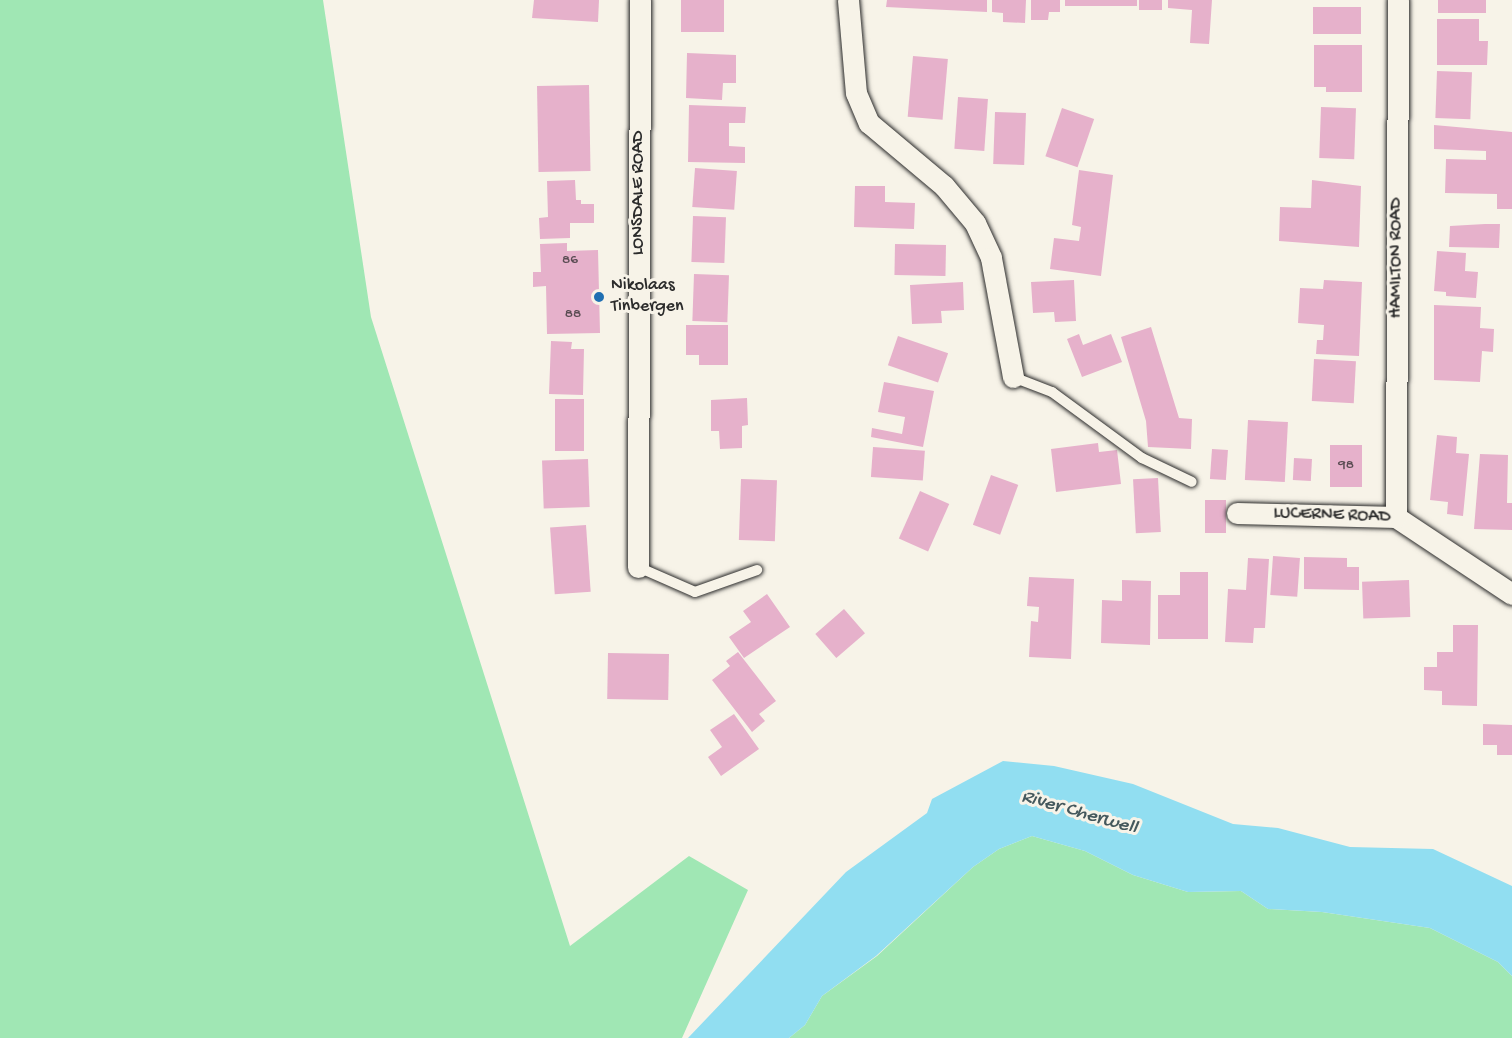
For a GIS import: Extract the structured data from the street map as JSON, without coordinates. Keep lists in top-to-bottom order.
{
  "streets": {
    "street": ["LONSDALE ROAD", "HAMILTON ROAD", "LUCERNE ROAD"]
  },
  "crossings": [
    ["HAMILTON ROAD", "LUCERNE ROAD"]
  ],
  "water": ["River Cherwell"],
  "places": ["Nikolaas Tinbergen"],
  "house_numbers": ["86", "88", "98"]
}
